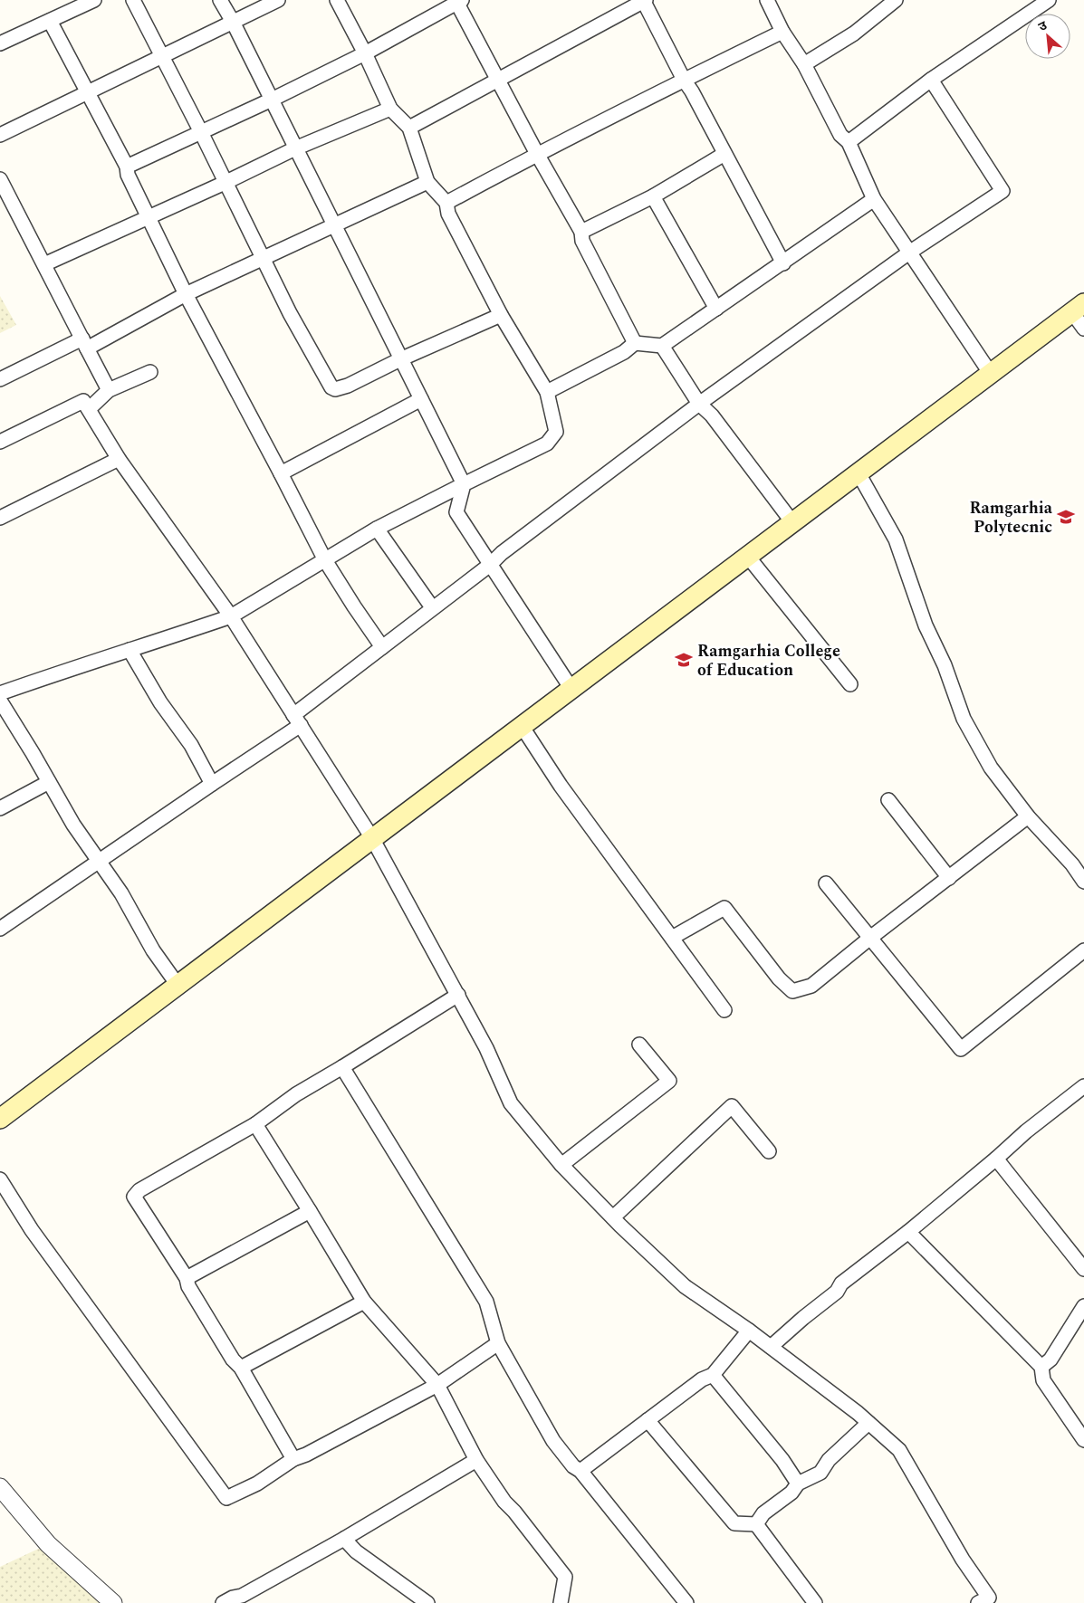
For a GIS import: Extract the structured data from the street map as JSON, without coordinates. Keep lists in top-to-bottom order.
{
  "places": {
    "school or university": ["Ramgarhia Polytecnic", "Ramgarhia College of Education"]
  },
  "north": "top left"
}
